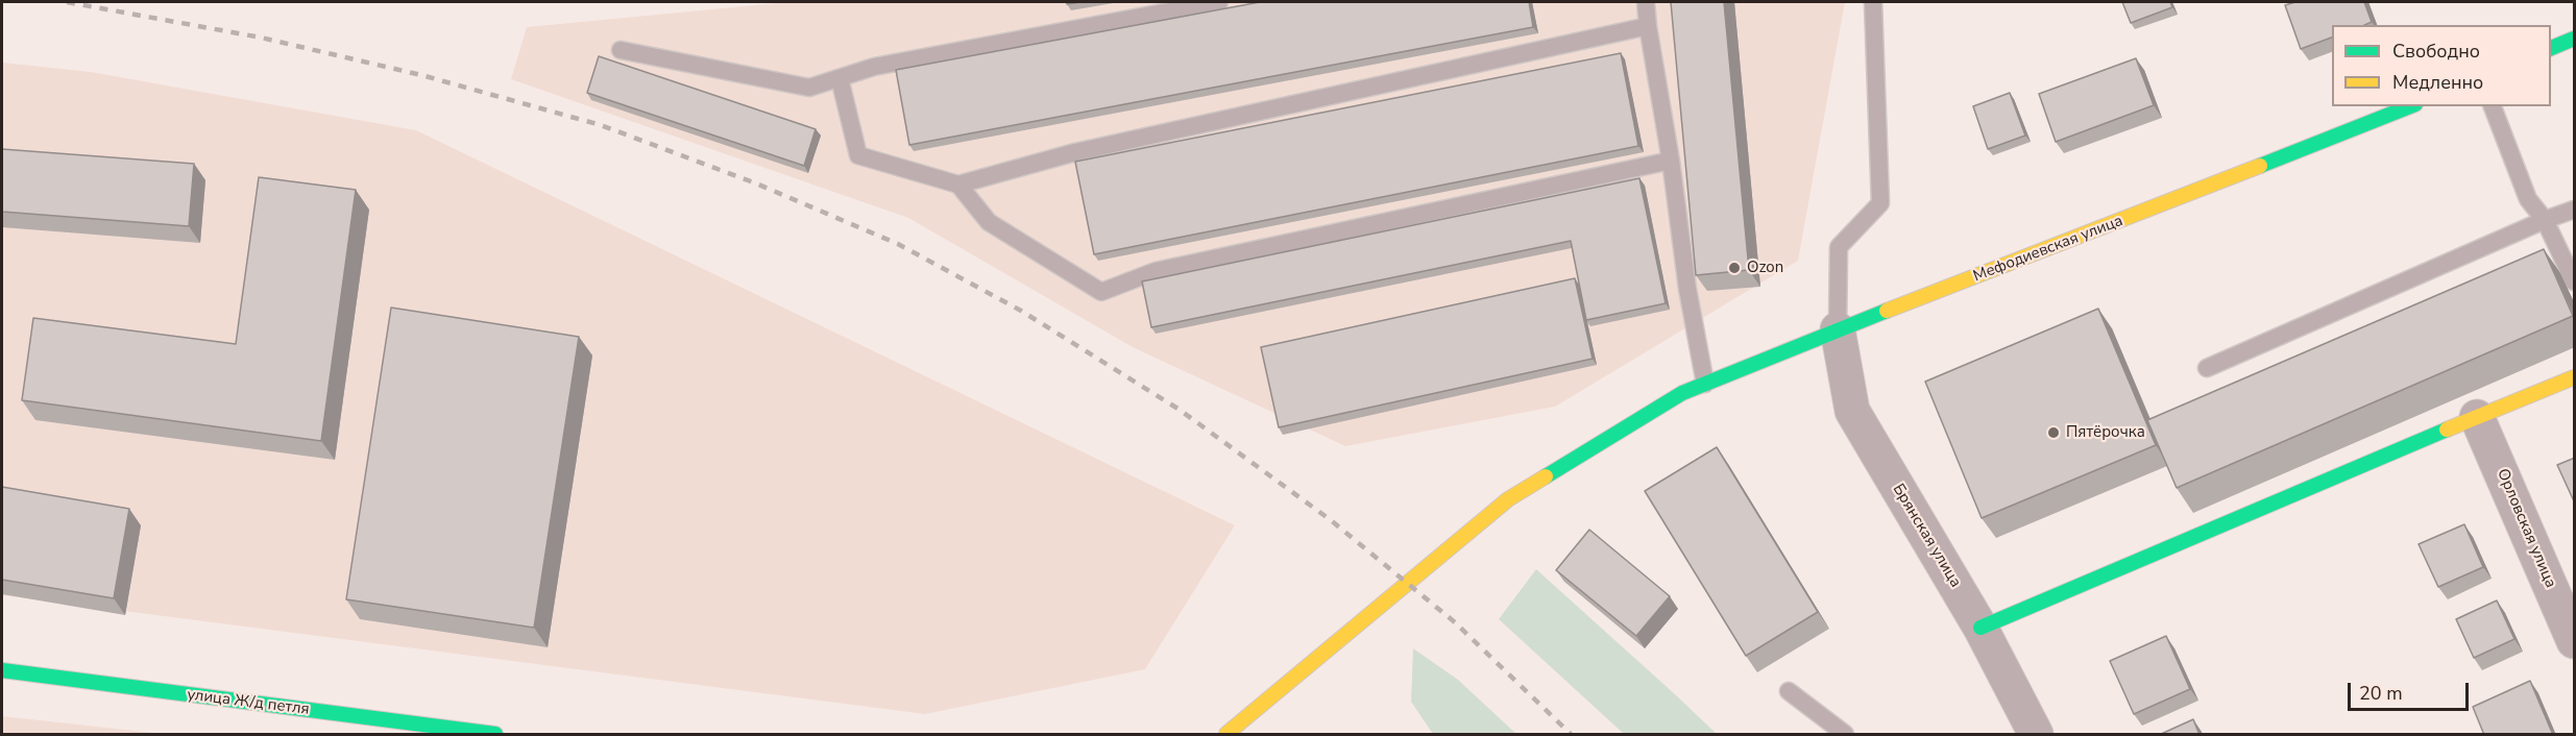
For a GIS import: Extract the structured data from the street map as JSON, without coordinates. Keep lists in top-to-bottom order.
{
  "streets": {
    "main road": ["Мефодиевская улица", "улица Ж/д петля"],
    "street": ["Орловская улица", "Брянская улица"]
  },
  "crossings": [
    ["Мефодиевская улица", "Брянская улица"]
  ],
  "places": ["Ozon", "Пятёрочка"],
  "legend": ["Свободно", "Медленно"],
  "scale_bar": "20 m"
}
